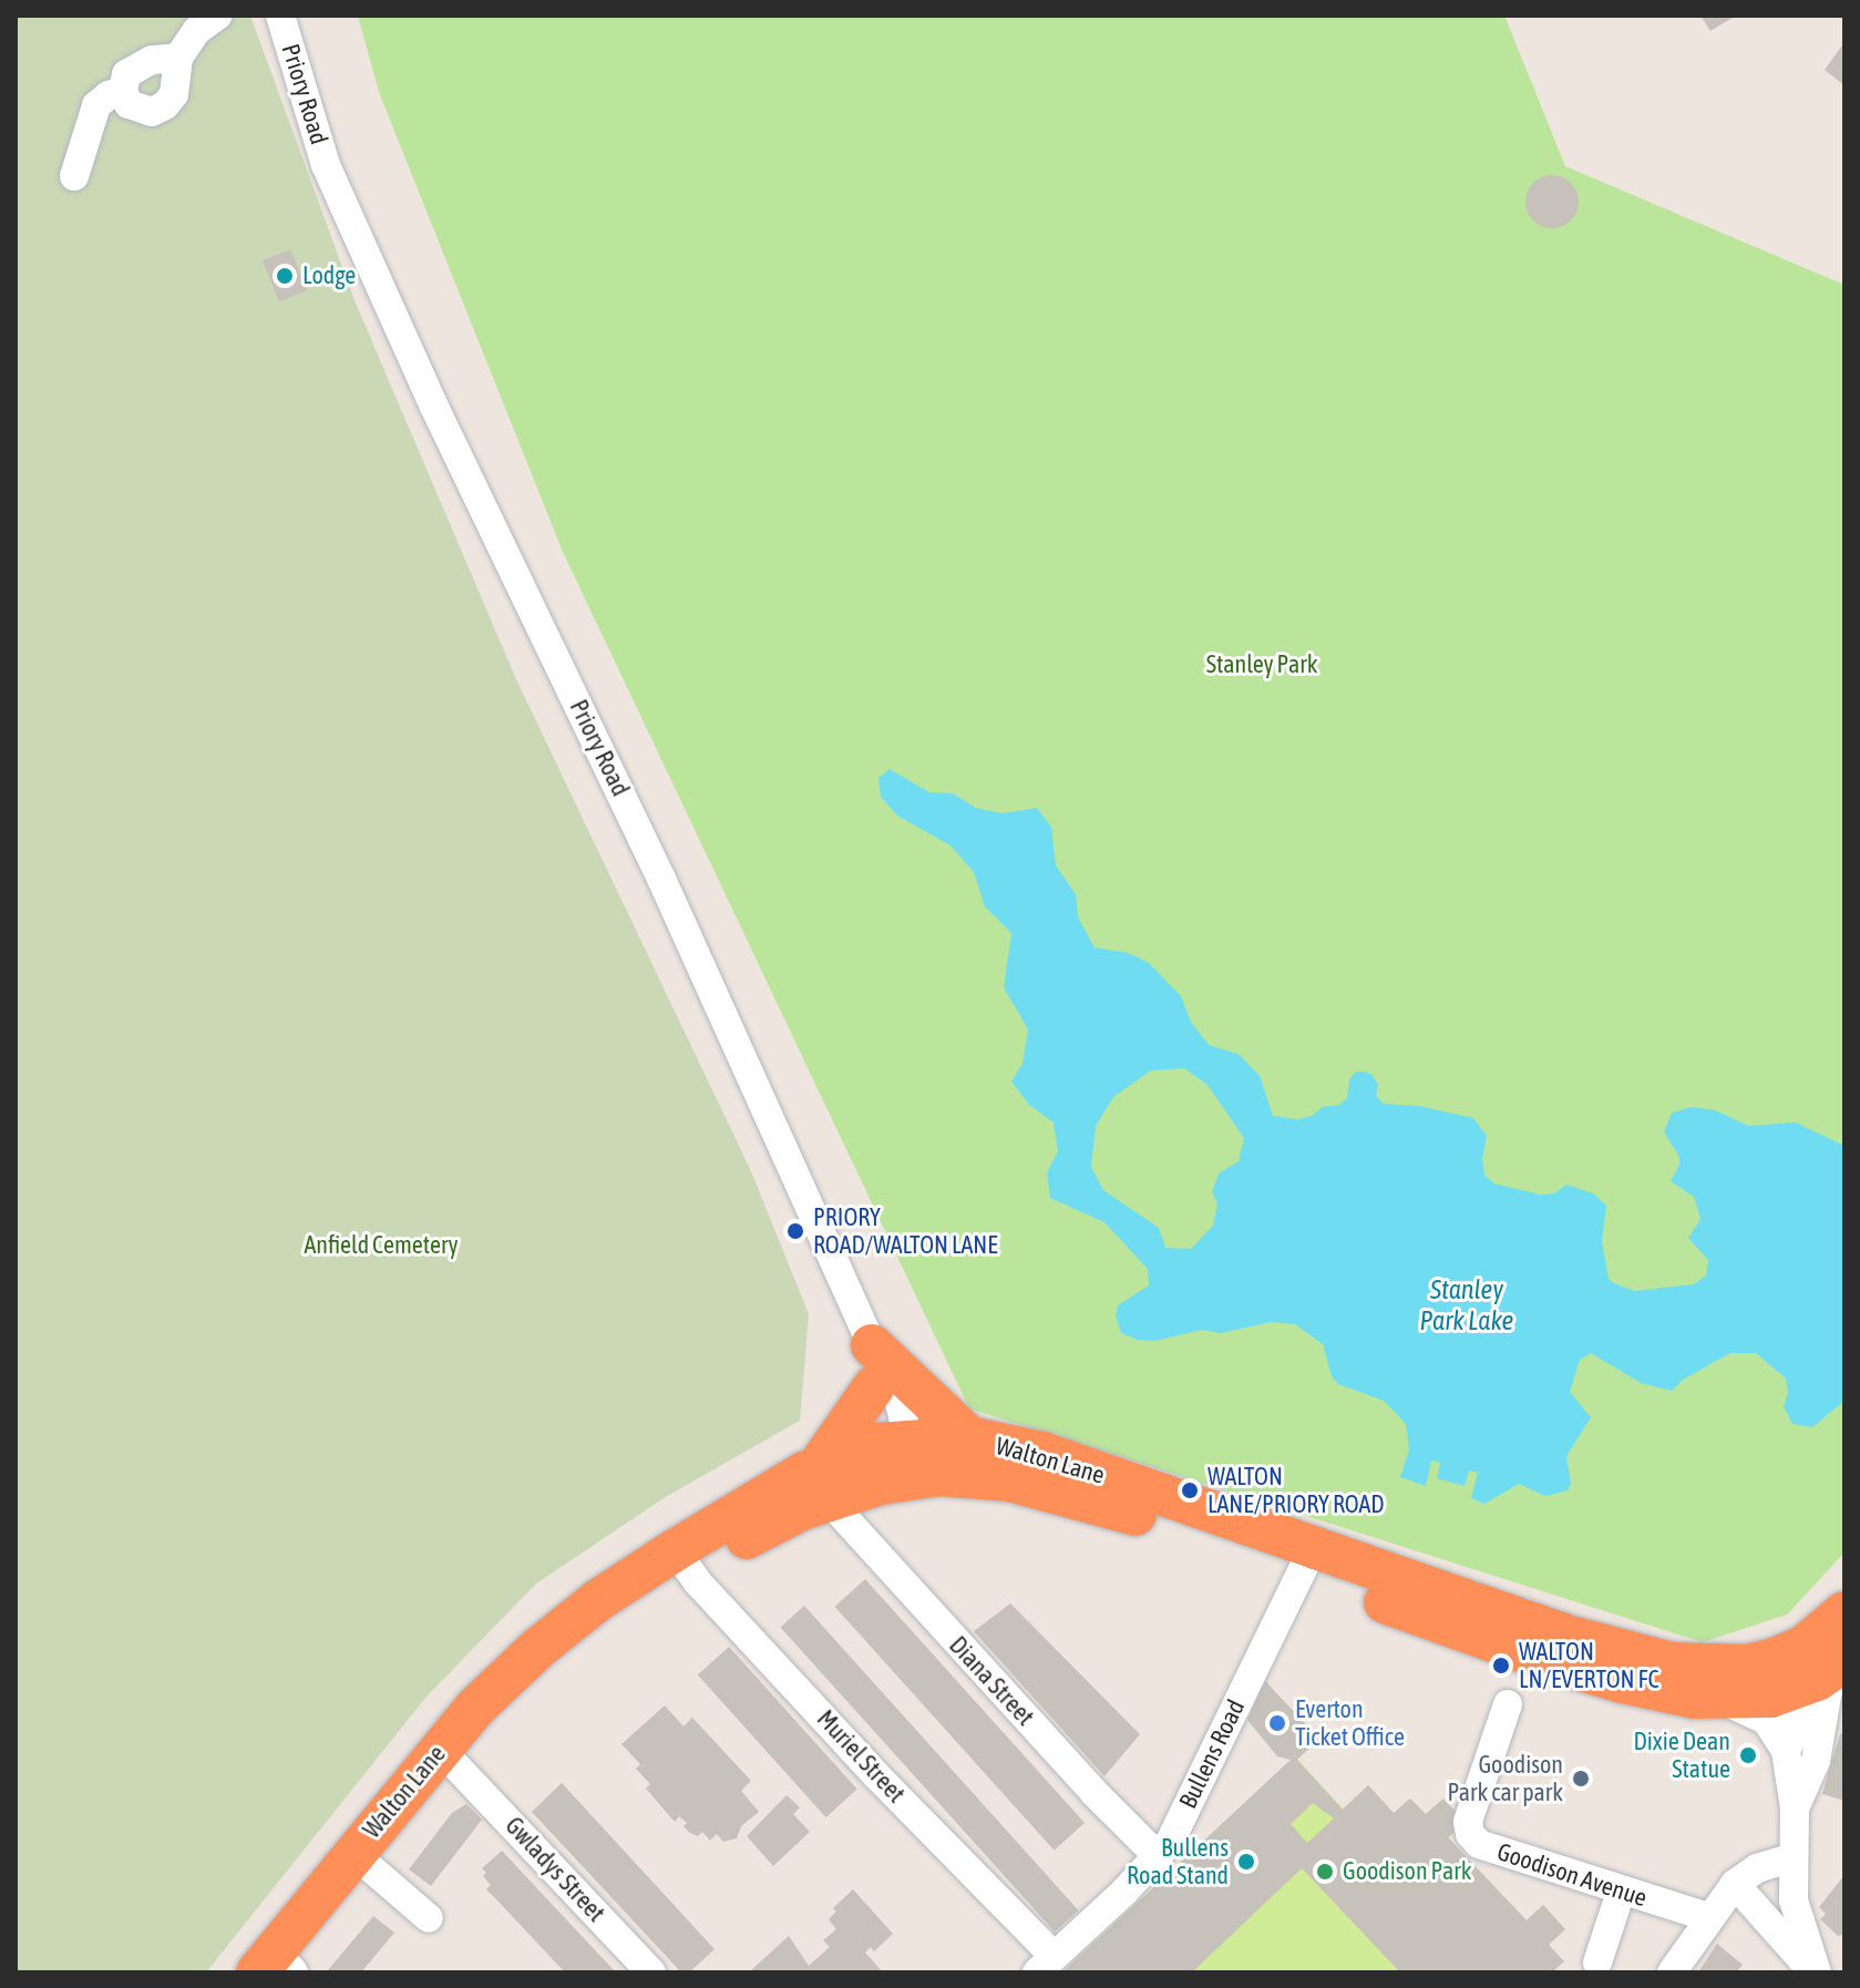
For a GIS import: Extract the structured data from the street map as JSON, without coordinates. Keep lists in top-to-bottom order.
{
  "streets": {
    "highway": ["Walton Lane"],
    "street": [
      "Priory Road",
      "Diana Street",
      "Bullens Road",
      "Muriel Street",
      "Gwladys Street",
      "Goodison Avenue"
    ]
  },
  "crossings": [
    ["Priory Road", "Walton Lane"],
    ["Walton Lane", "Diana Street"],
    ["Walton Lane", "Bullens Road"],
    ["Walton Lane", "Muriel Street"],
    ["Walton Lane", "Gwladys Street"],
    ["Diana Street", "Bullens Road"],
    ["Bullens Road", "Muriel Street"]
  ],
  "water": ["Stanley Park Lake"],
  "parks": ["Stanley Park", "Anfield Cemetery"],
  "places": [
    "Lodge",
    "PRIORY ROAD/WALTON LANE",
    "WALTON LANE/PRIORY ROAD",
    "WALTON LN/EVERTON FC",
    "Everton Ticket Office",
    "Dixie Dean Statue",
    "Goodison Park car park",
    "Bullens Road Stand",
    "Goodison Park"
  ]
}
